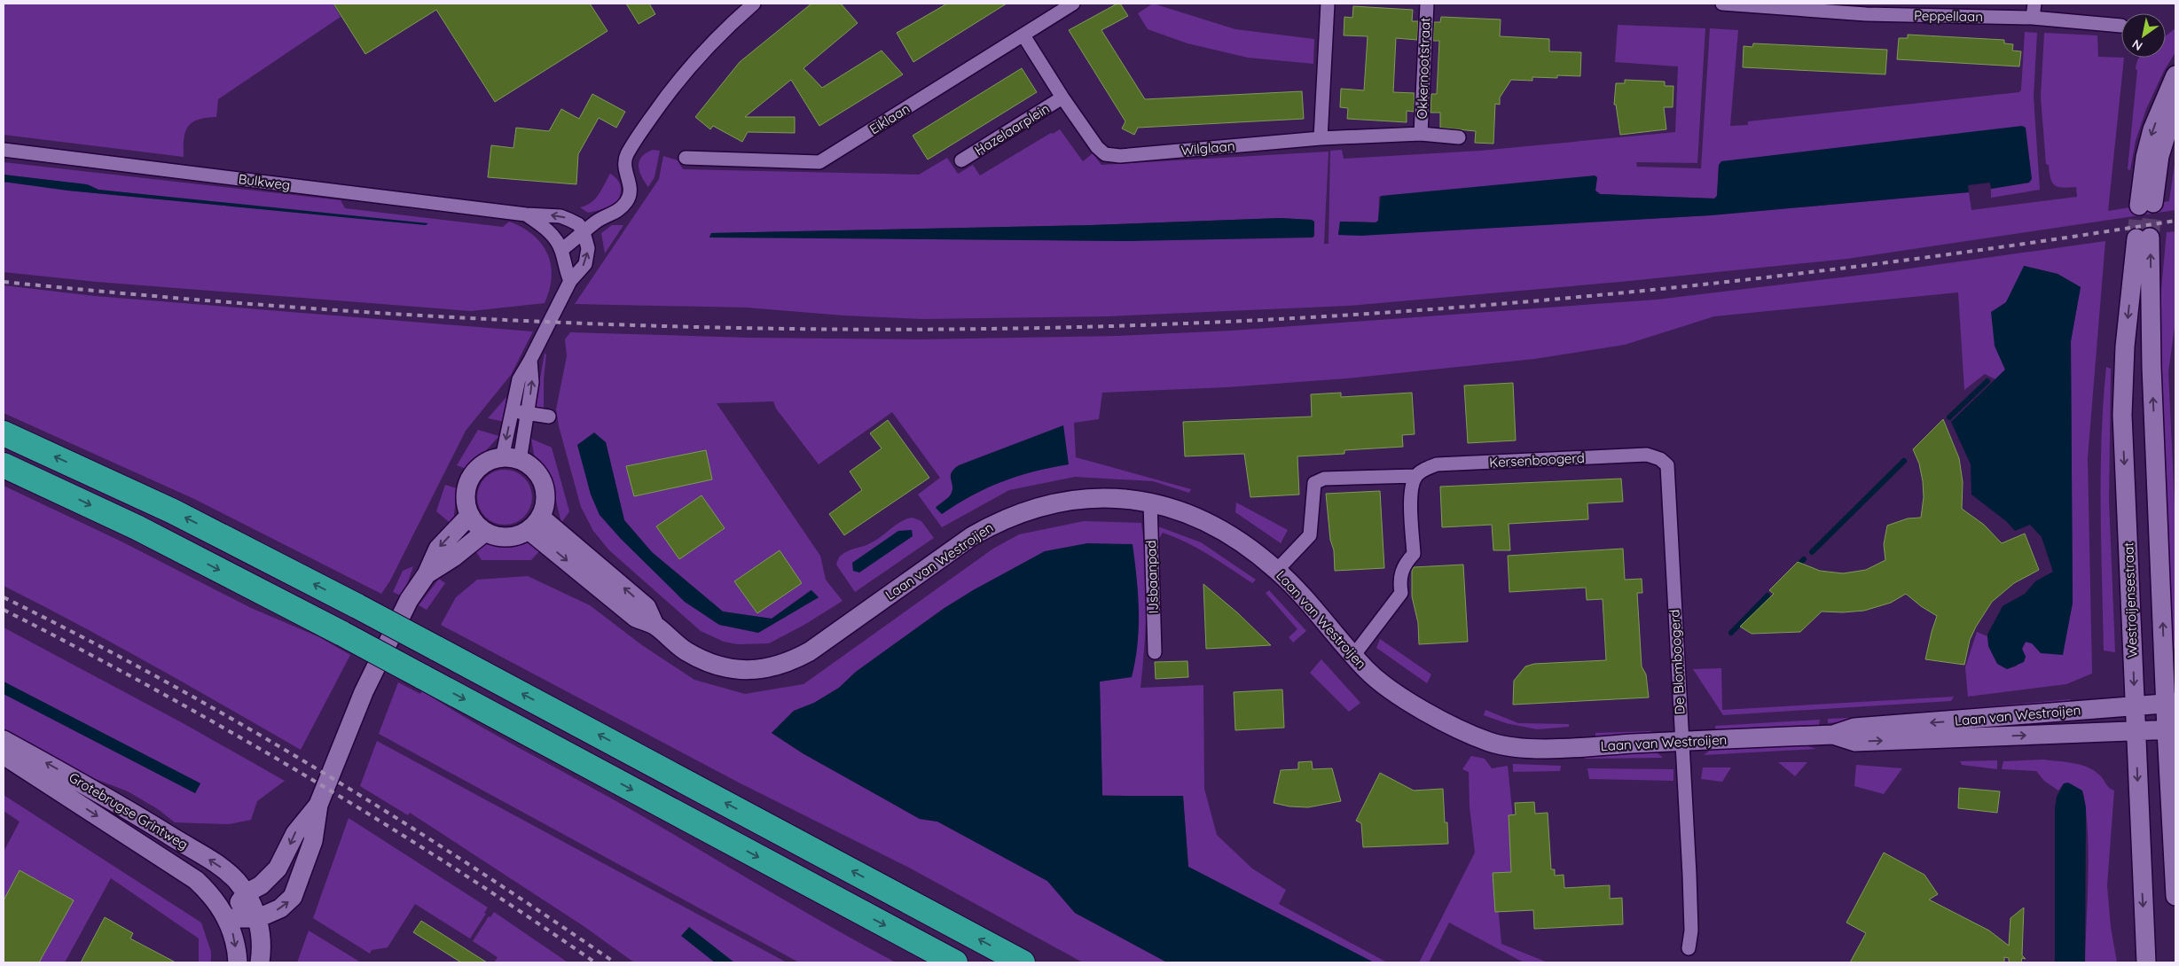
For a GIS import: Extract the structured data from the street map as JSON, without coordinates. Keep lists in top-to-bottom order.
{
  "streets": {
    "street": [
      "Peppellaan",
      "Okkernootstraat",
      "Eiklaan",
      "Hazelaarplein",
      "Wilglaan",
      "Bulkweg",
      "Kersenboogerd",
      "Laan van Westroijen",
      "IJsbaanpad",
      "Westroijensestraat",
      "De Blomboogerd",
      "Grotebrugse Grintweg"
    ]
  },
  "crossings": [
    ["Okkernootstraat", "Wilglaan"],
    ["Eiklaan", "Wilglaan"],
    ["Hazelaarplein", "Wilglaan"],
    ["Kersenboogerd", "Laan van Westroijen"],
    ["Kersenboogerd", "De Blomboogerd"],
    ["Laan van Westroijen", "IJsbaanpad"],
    ["Laan van Westroijen", "Westroijensestraat"],
    ["Laan van Westroijen", "De Blomboogerd"]
  ],
  "north": "bottom left"
}
